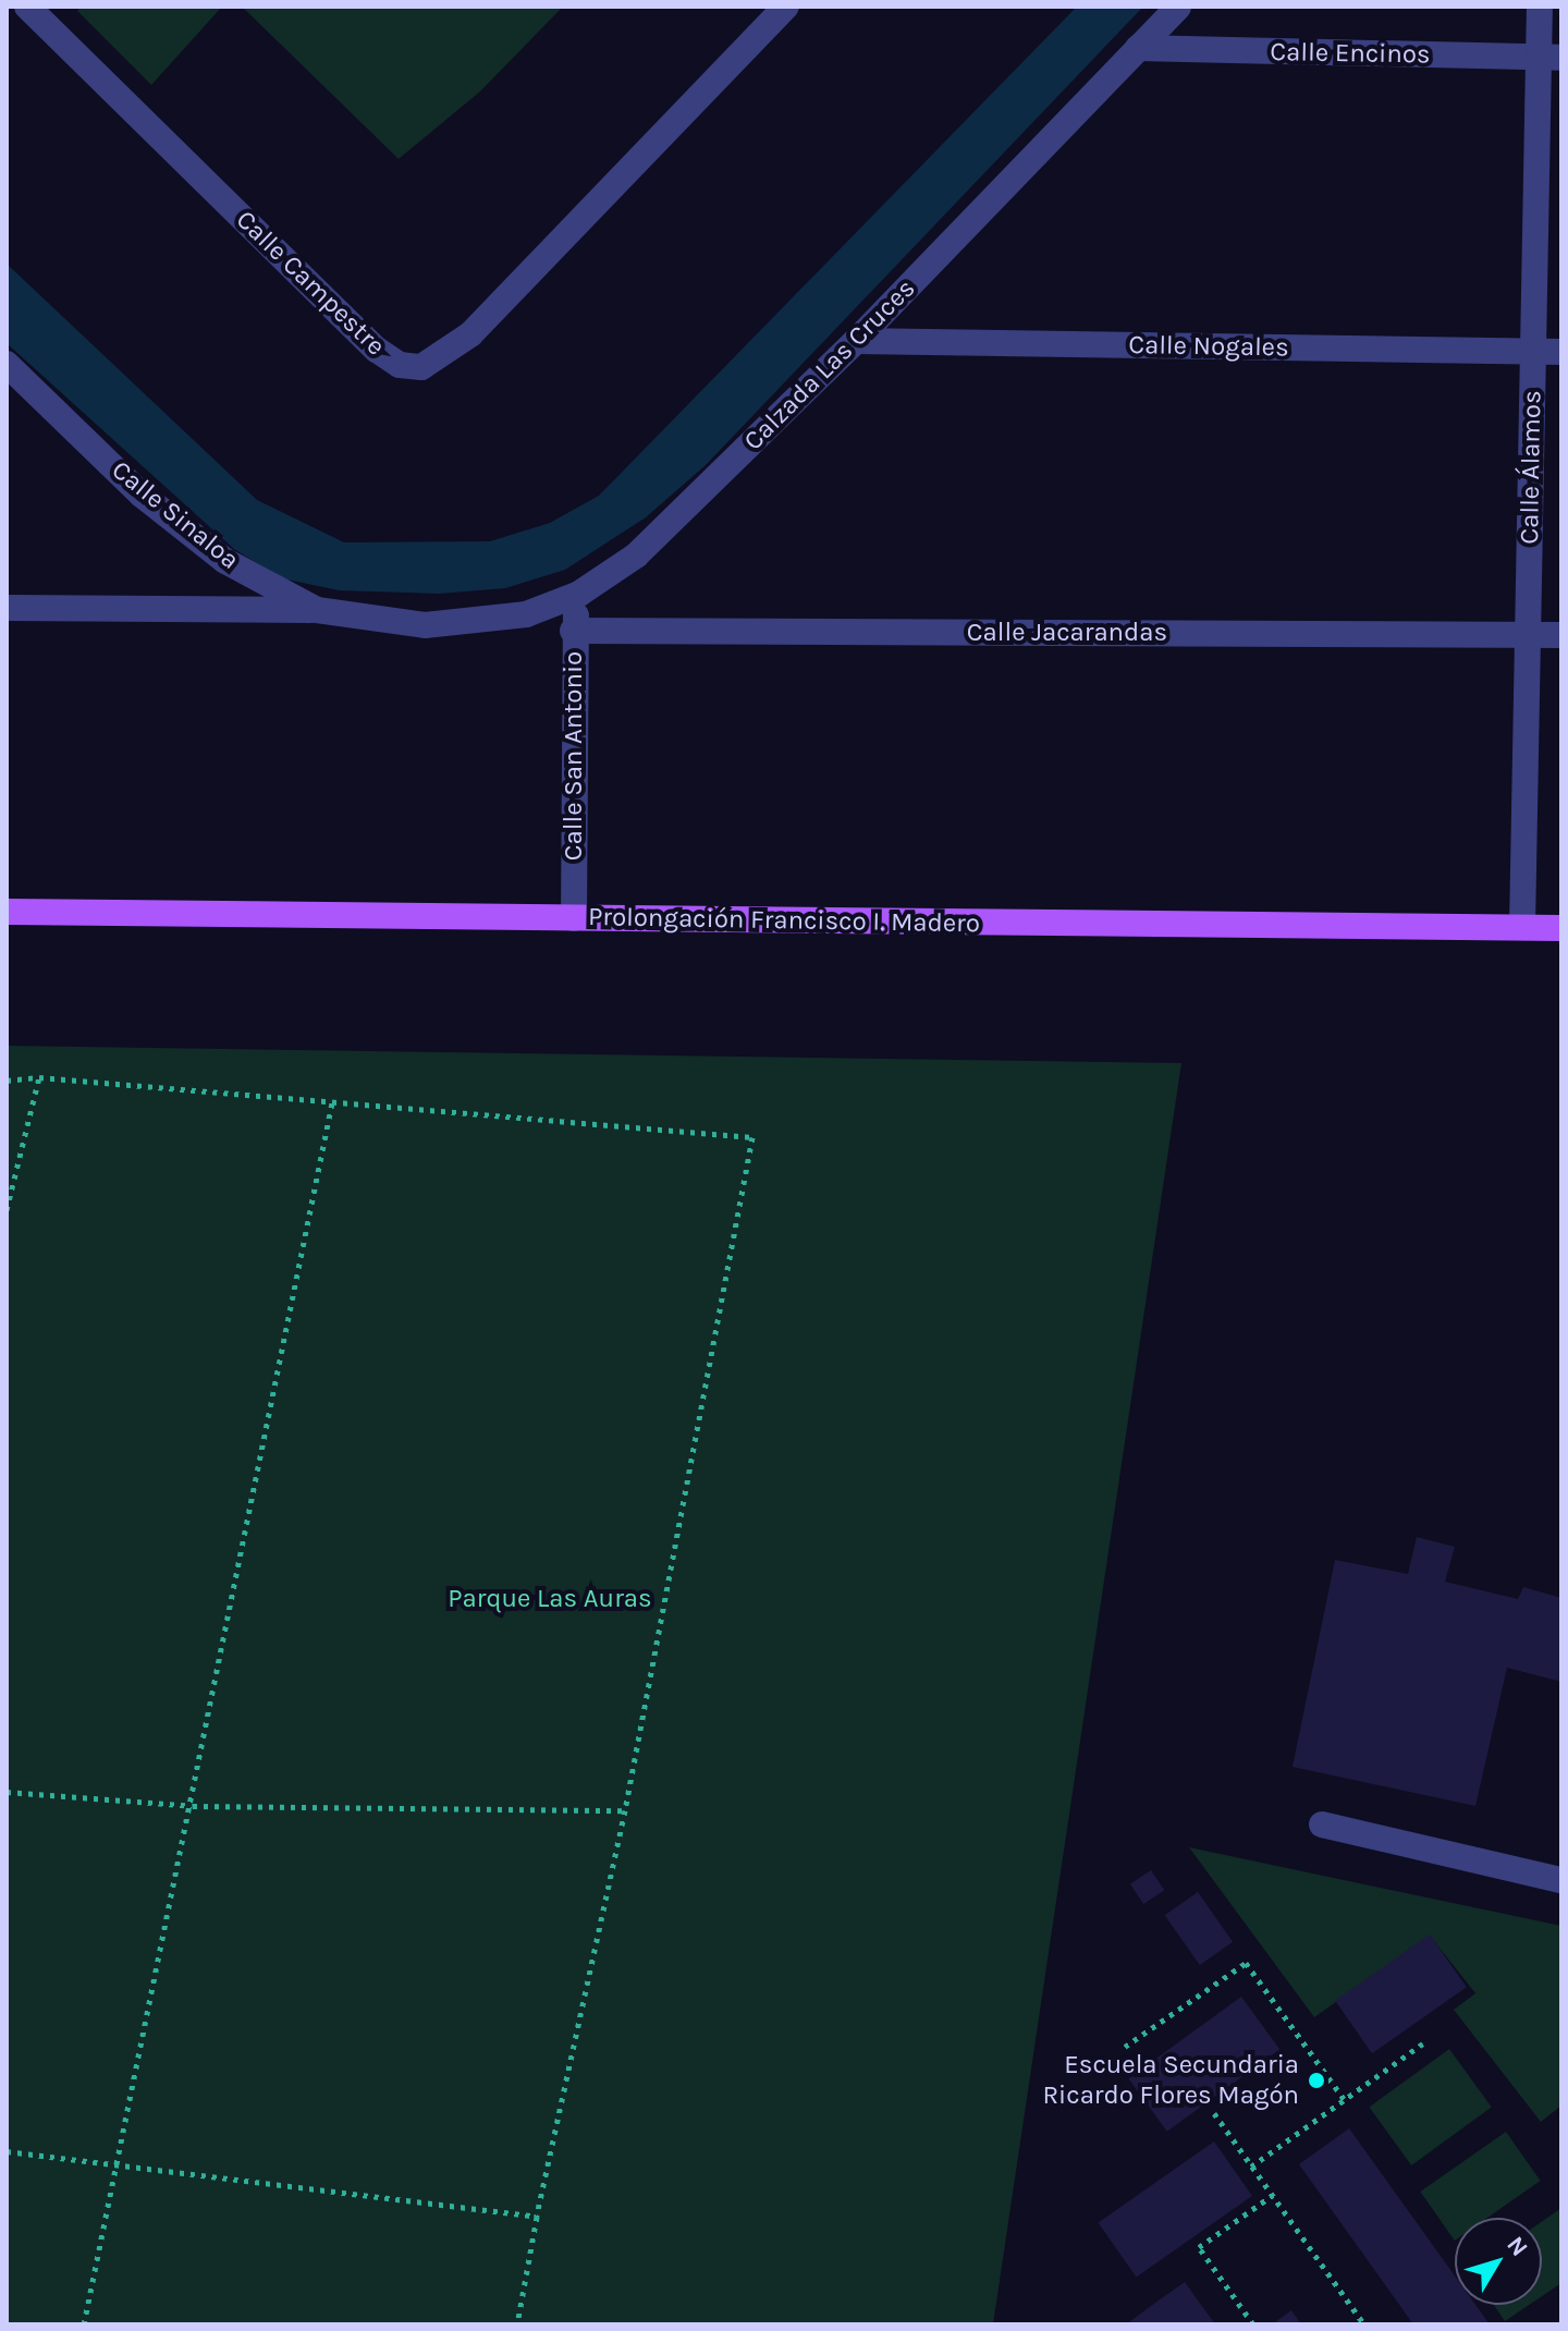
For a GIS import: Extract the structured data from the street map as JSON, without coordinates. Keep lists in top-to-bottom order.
{
  "streets": {
    "main road": ["Prolongación Francisco I. Madero"],
    "street": [
      "Calle Encinos",
      "Calle Campestre",
      "Calle Nogales",
      "Calzada Las Cruces",
      "Calle Álamos",
      "Calle Sinaloa",
      "Calle Jacarandas",
      "Calle San Antonio"
    ]
  },
  "crossings": [
    ["Calle Encinos", "Calzada Las Cruces"],
    ["Calle Encinos", "Calle Álamos"],
    ["Calle Nogales", "Calzada Las Cruces"],
    ["Calle Nogales", "Calle Álamos"],
    ["Calzada Las Cruces", "Calle Sinaloa"],
    ["Calzada Las Cruces", "Calle San Antonio"],
    ["Calle Álamos", "Calle Jacarandas"],
    ["Calle Álamos", "Prolongación Francisco I. Madero"],
    ["Calle Jacarandas", "Calle San Antonio"],
    ["Calle San Antonio", "Prolongación Francisco I. Madero"]
  ],
  "parks": ["Parque Las Auras"],
  "places": ["Escuela Secundaria Ricardo Flores Magón"],
  "north": "top right"
}
